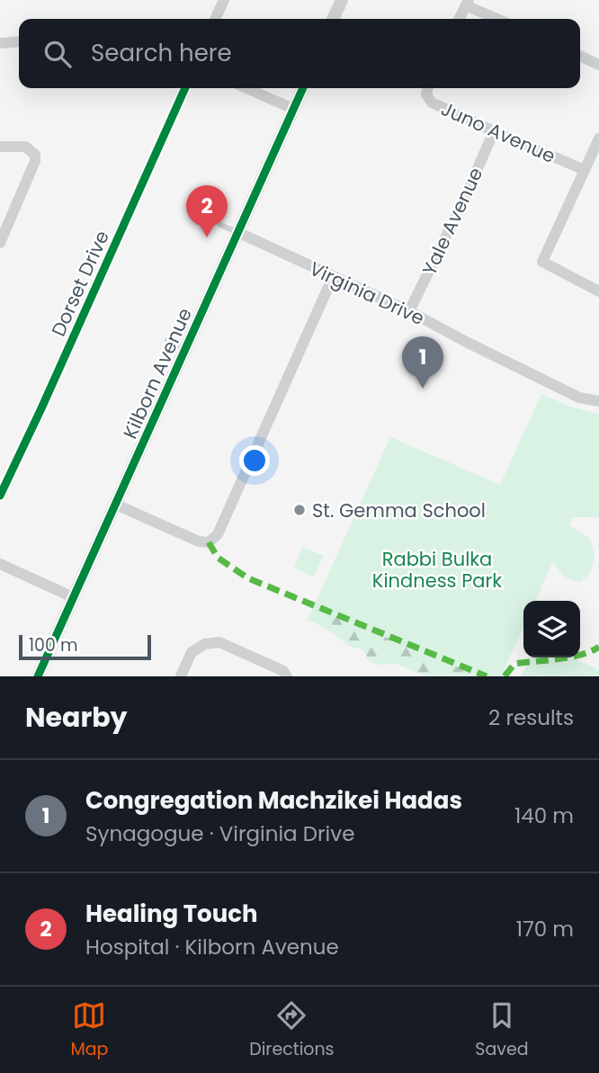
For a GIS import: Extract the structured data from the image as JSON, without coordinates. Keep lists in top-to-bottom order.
{
  "streets": {
    "street": [
      "Juno Avenue",
      "Yale Avenue",
      "Dorset Drive",
      "Virginia Drive",
      "Kilborn Avenue"
    ]
  },
  "crossings": [
    ["Juno Avenue", "Yale Avenue"],
    ["Yale Avenue", "Virginia Drive"],
    ["Virginia Drive", "Kilborn Avenue"]
  ],
  "parks": ["Rabbi Bulka Kindness Park"],
  "places": ["St. Gemma School"],
  "scale_bar": "100 m",
  "page": {
    "search": "Search here",
    "pins": ["2", "1"],
    "scale": "100 m",
    "heading": ["Nearby", "2 results"],
    "list": [
      {
        "mark": "1",
        "name": "Congregation Machzikei Hadas",
        "note": "Synagogue · Virginia Drive",
        "value": "140 m"
      },
      {
        "mark": "2",
        "name": "Healing Touch",
        "note": "Hospital · Kilborn Avenue",
        "value": "170 m"
      }
    ],
    "nav": ["Map", "Directions", "Saved"]
  }
}
